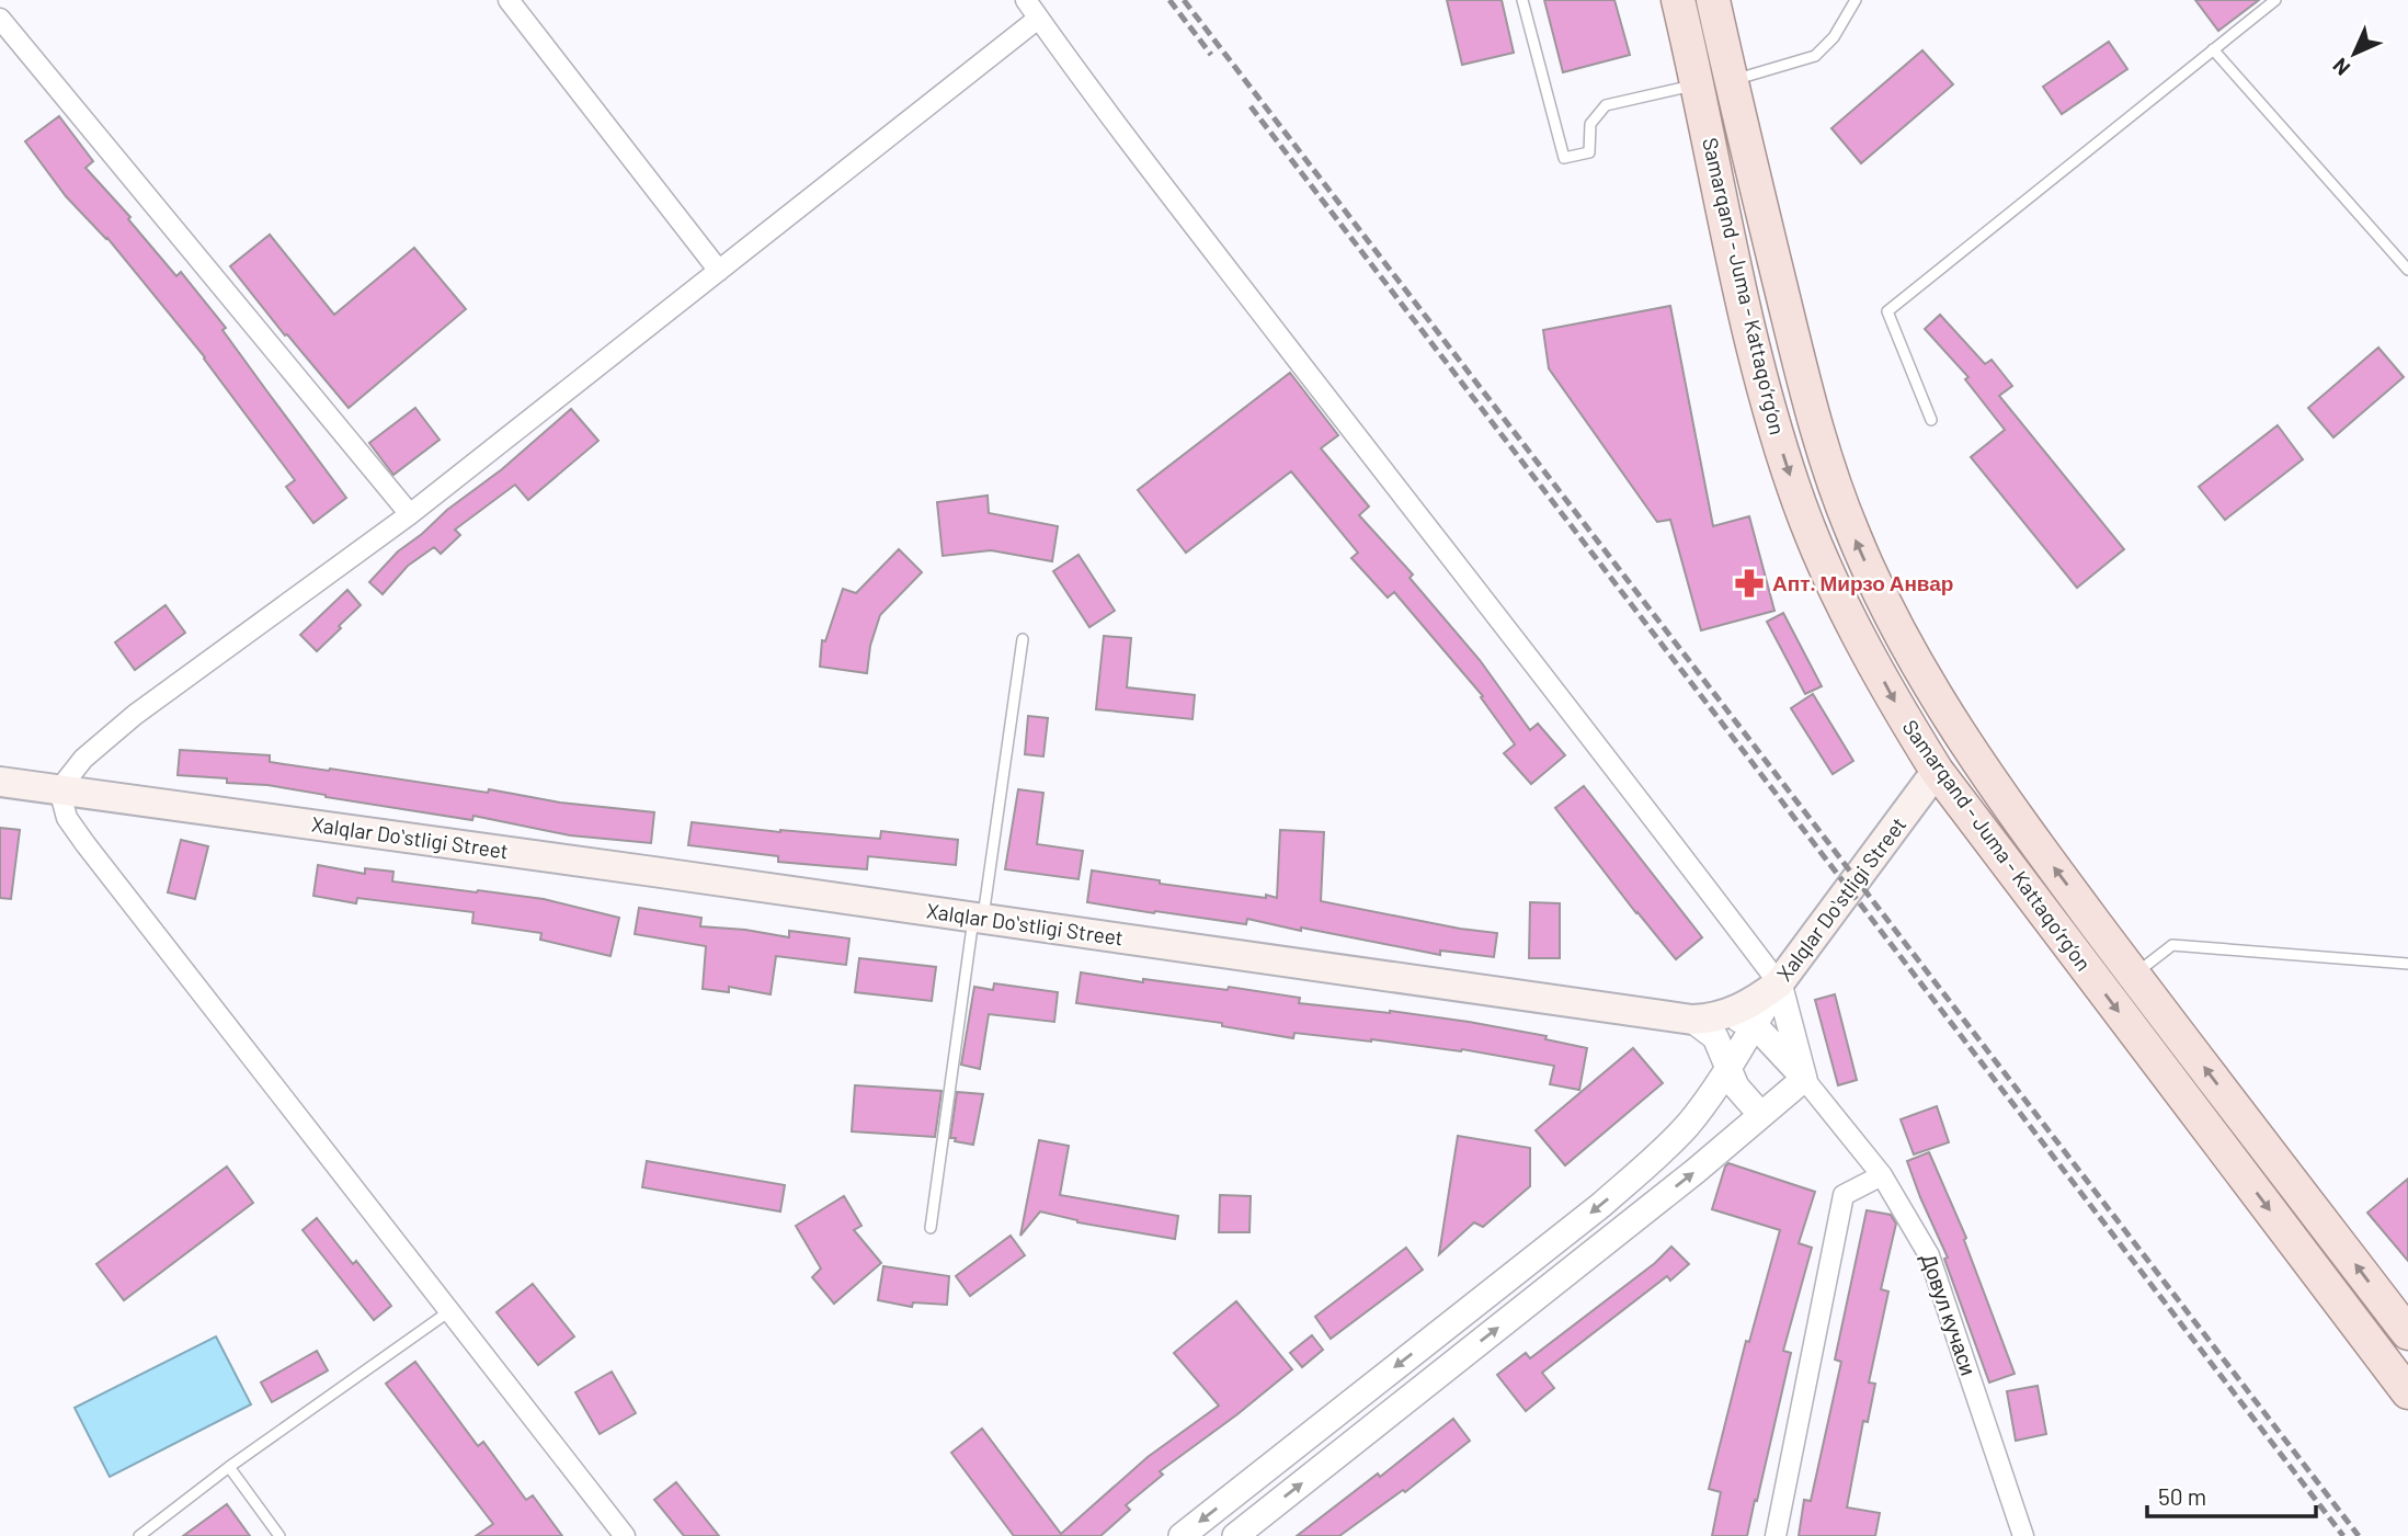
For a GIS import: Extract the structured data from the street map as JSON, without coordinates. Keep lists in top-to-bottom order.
{
  "streets": {
    "main road": ["Samarqand - Juma - Kattaqo‘rg‘on", "Xalqlar Doʻstligi Street"],
    "street": ["Довул кучаси"]
  },
  "crossings": [
    ["Samarqand - Juma - Kattaqo‘rg‘on", "Xalqlar Doʻstligi Street"]
  ],
  "places": {
    "pharmacy": ["Апт. Мирзо Анвар"]
  },
  "scale_bar": "50 m",
  "north": "bottom left"
}
